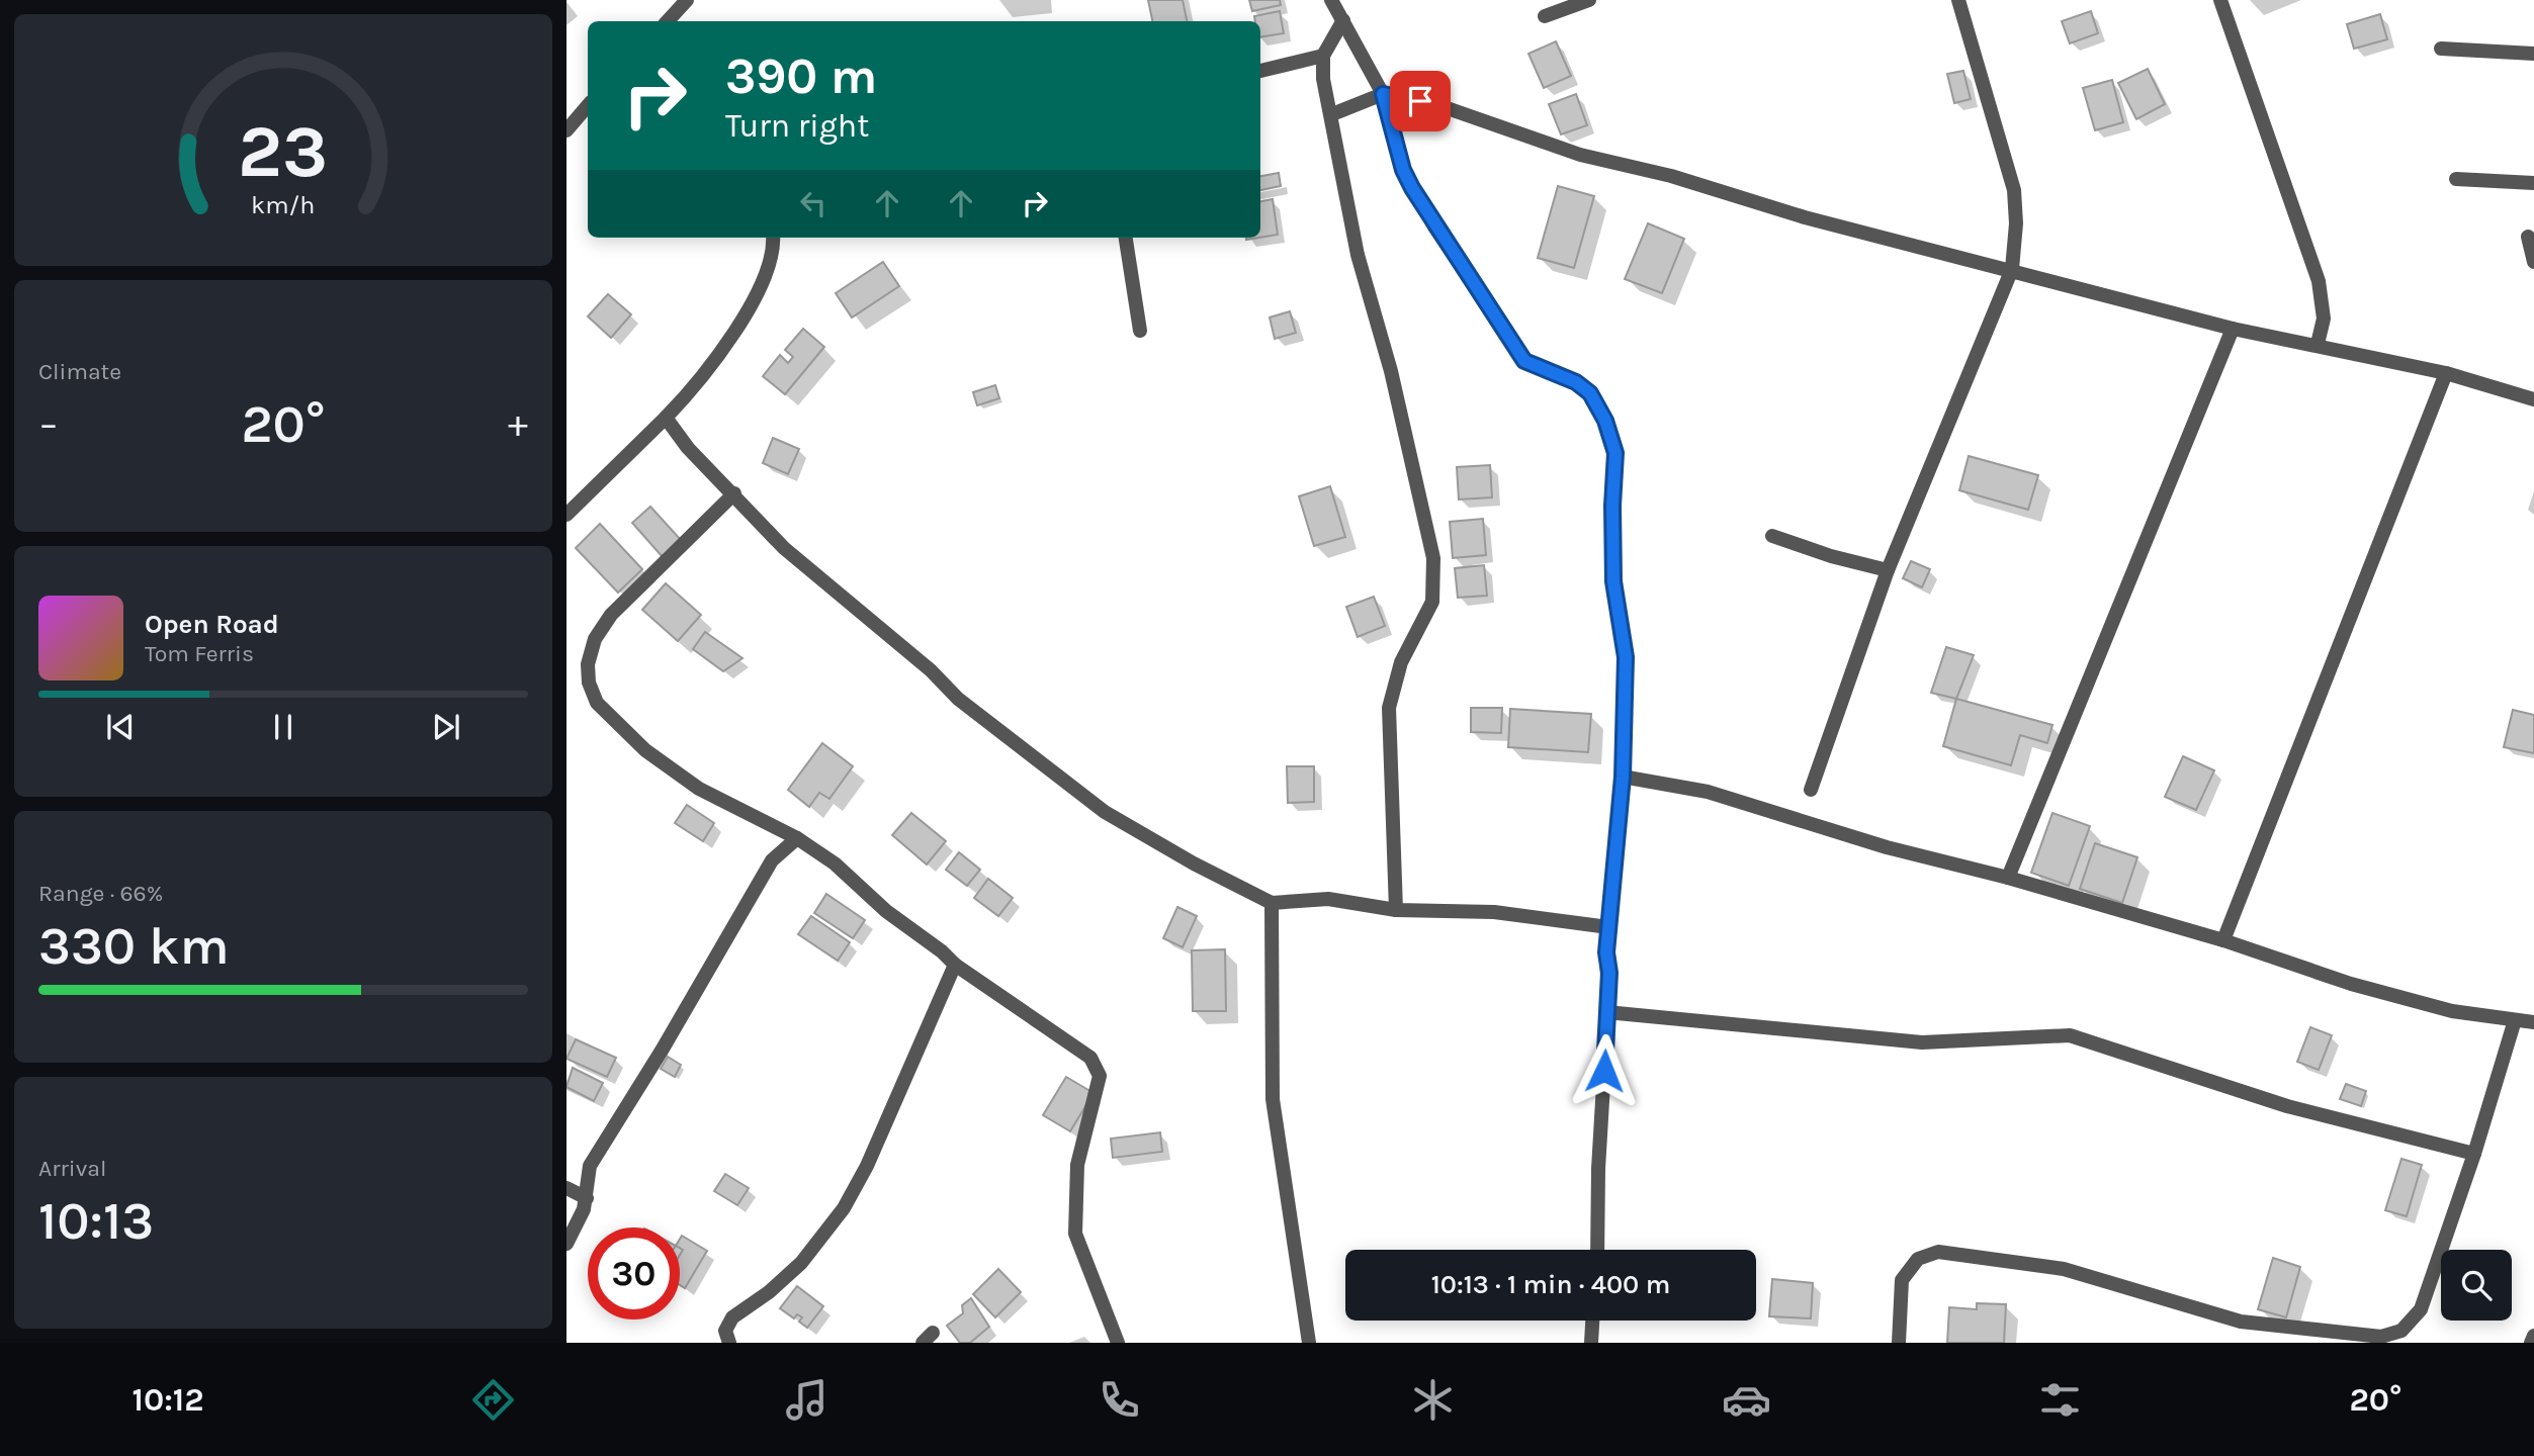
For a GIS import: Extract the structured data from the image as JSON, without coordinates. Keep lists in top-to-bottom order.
{
  "page": {
    "turn": ["390 m", "Turn right"],
    "tile": [
      "Climate",
      ["Range · 66%", "330 km"],
      ["Arrival", "10:13"]
    ],
    "heat": ["−", "20°", "+"],
    "song": ["Open Road", "Tom Ferris"],
    "limit": "30",
    "trip": "10:13 · 1 min · 400 m",
    "tabs": ["10:12", "20°"],
    "gauge": ["23", "km/h"]
  }
}
